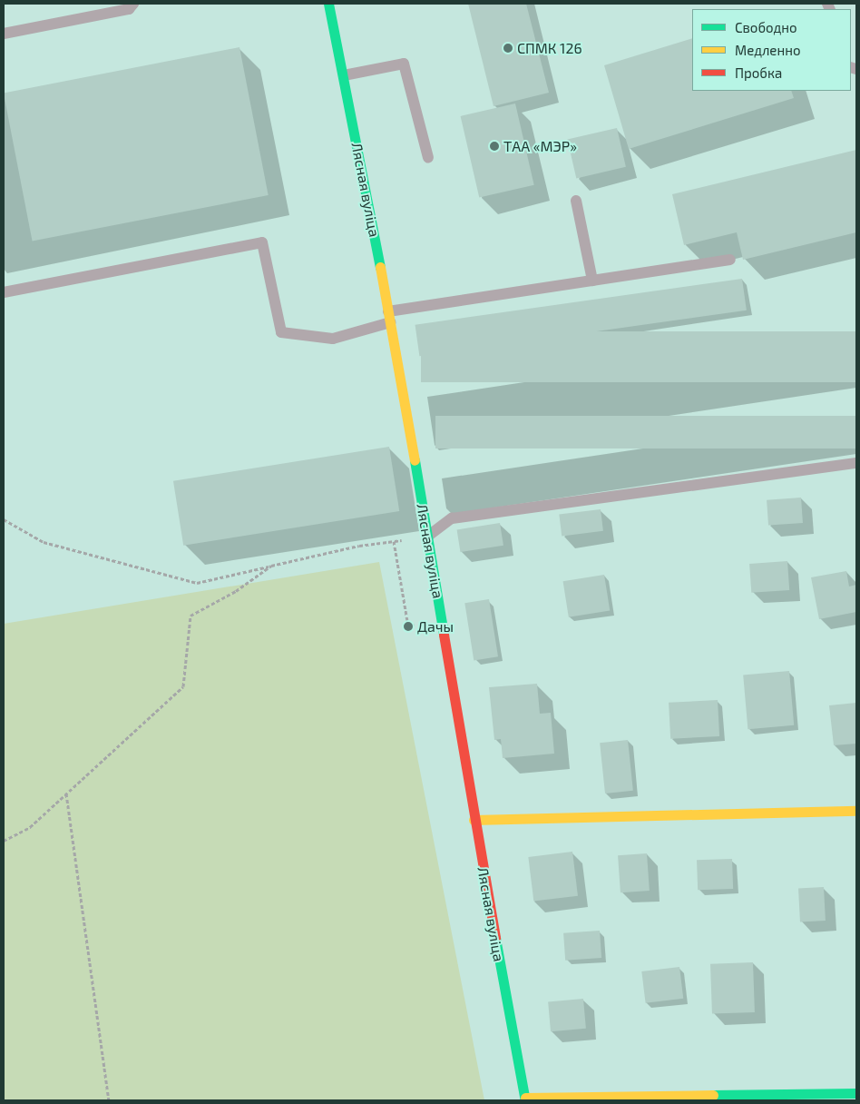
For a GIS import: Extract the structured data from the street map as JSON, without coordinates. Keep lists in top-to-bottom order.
{
  "streets": {
    "street": ["Лясная вуліца"]
  },
  "places": ["СПМК 126", "ТАА «МЭР»", "Дачы"],
  "legend": ["Свободно", "Медленно", "Пробка"]
}
